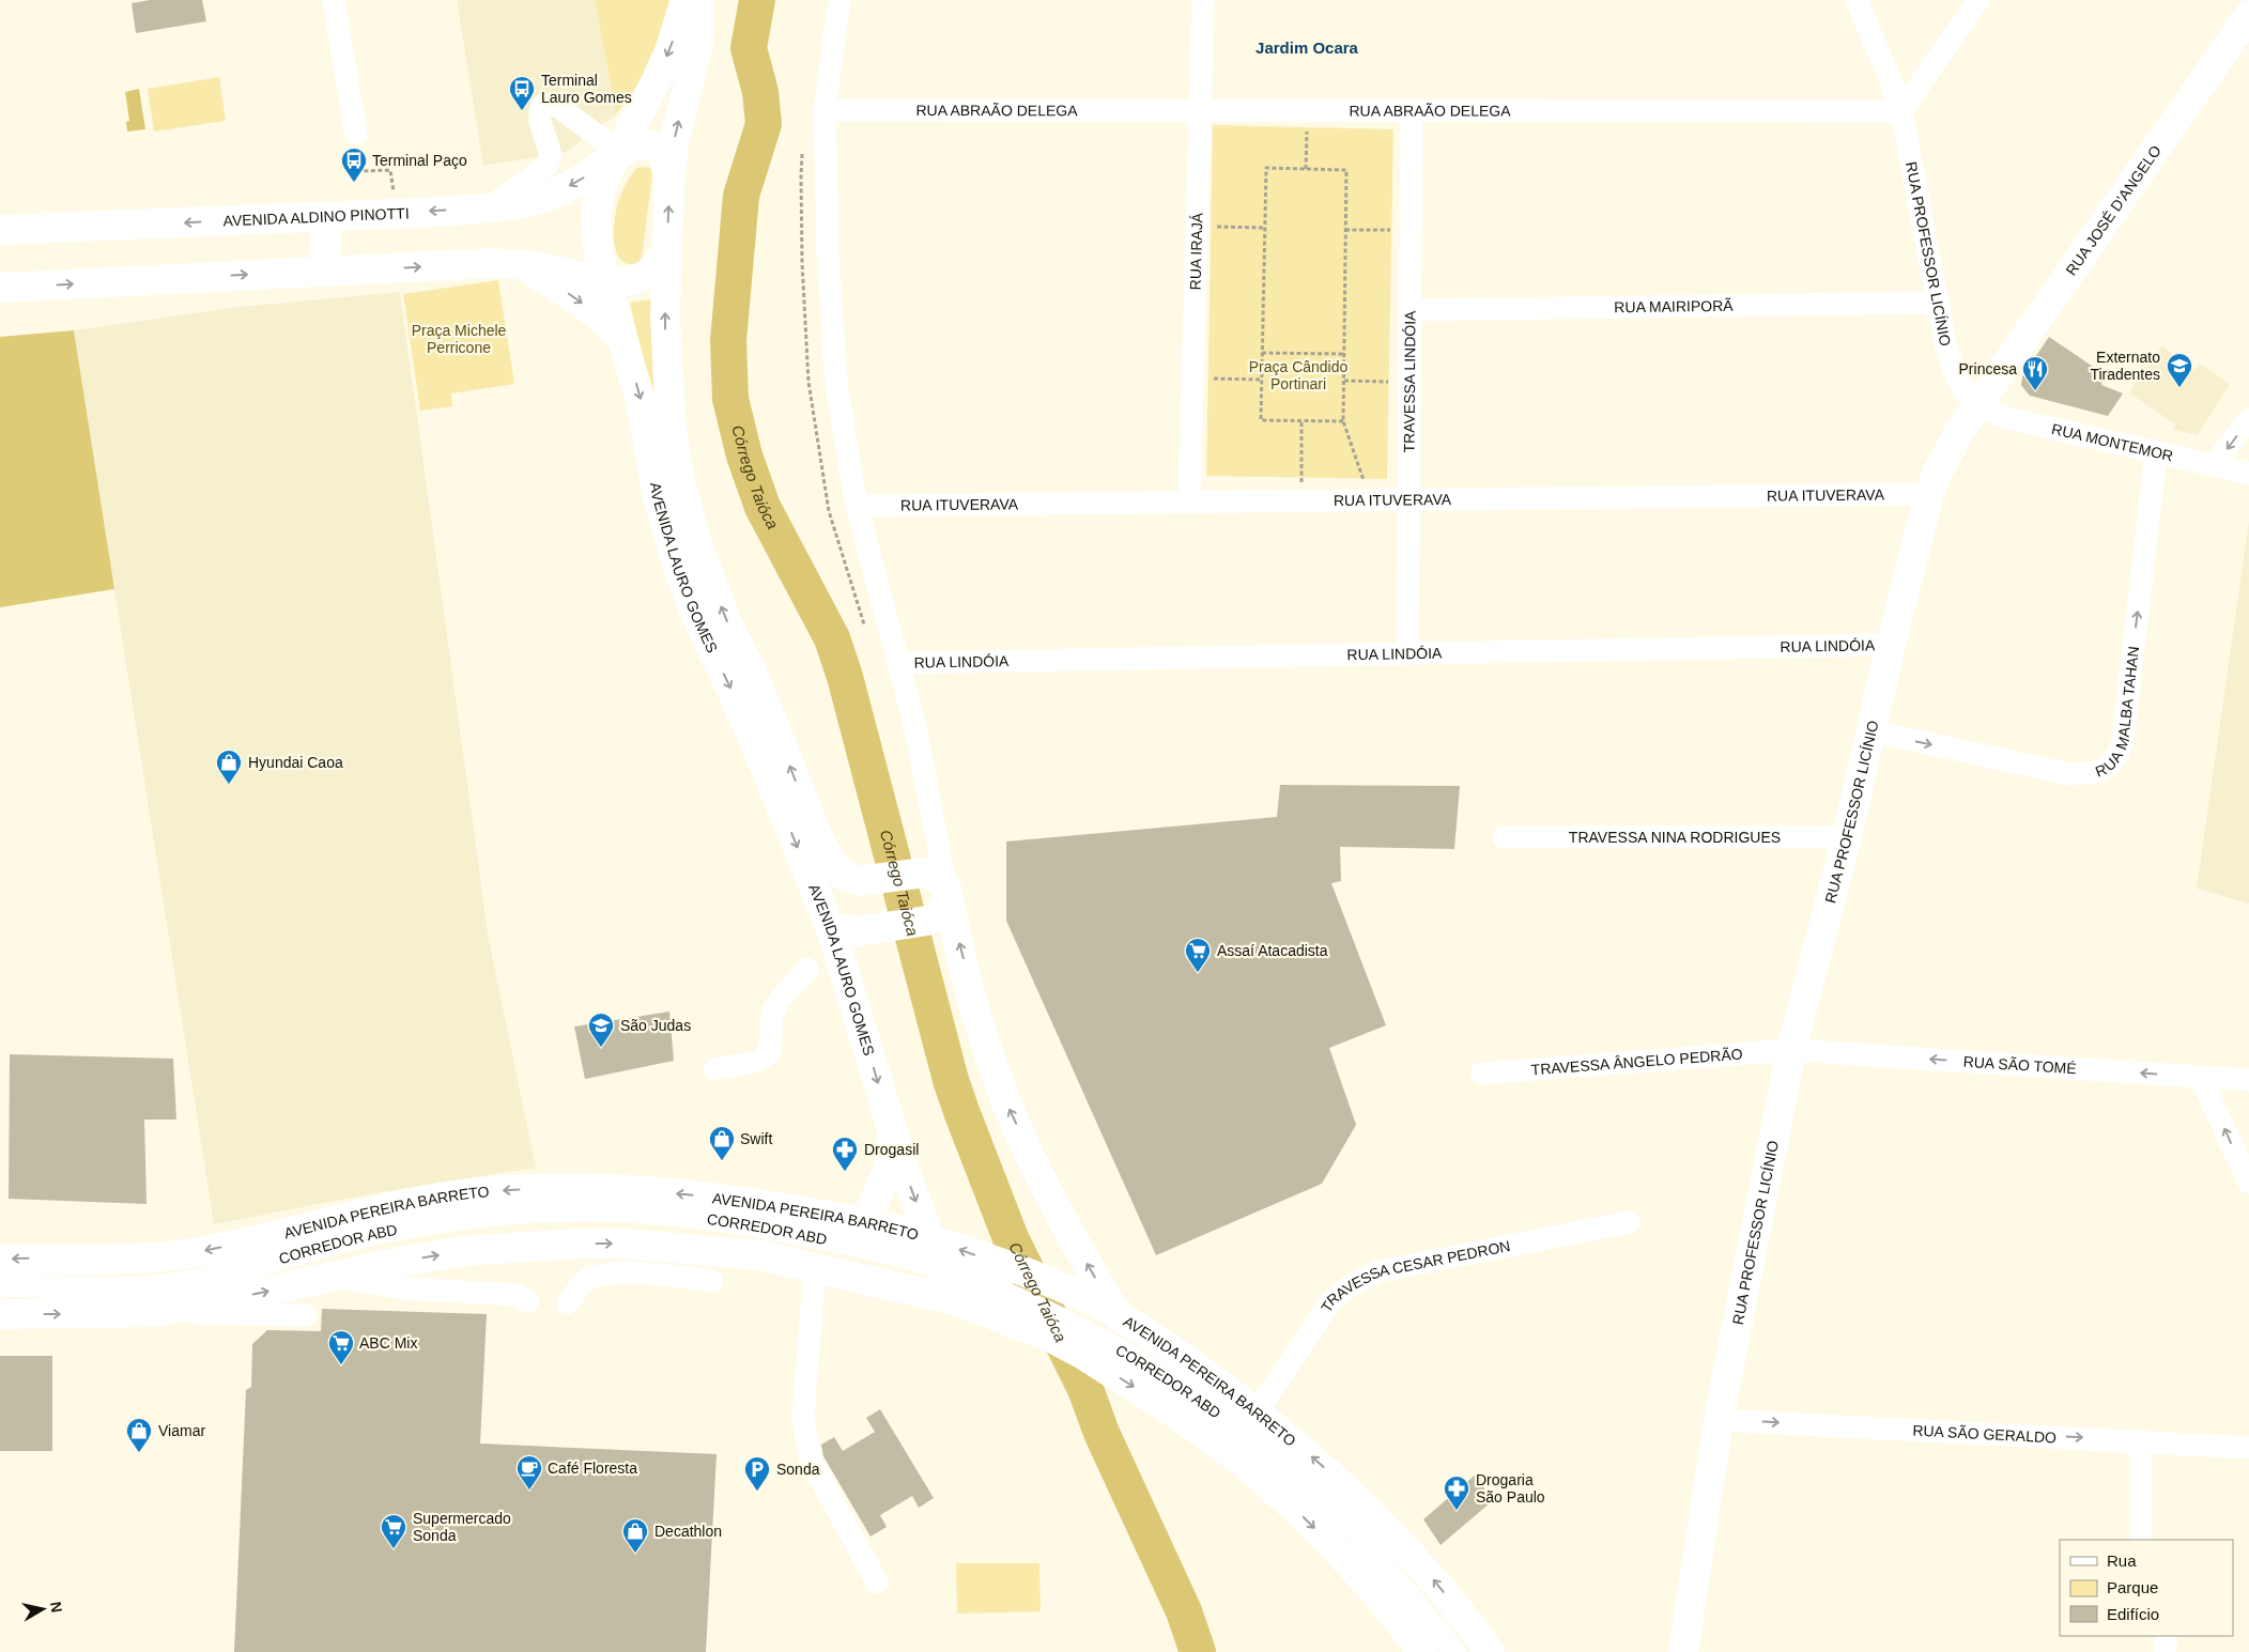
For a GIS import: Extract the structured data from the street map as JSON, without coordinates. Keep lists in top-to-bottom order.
{
  "streets": {
    "main road": [
      "RUA JOSÉ D'ANGELO",
      "AVENIDA ALDINO PINOTTI",
      "RUA PROFESSOR LICÍNIO",
      "AVENIDA LAURO GOMES",
      "AVENIDA PEREIRA BARRETO"
    ],
    "street": [
      "RUA ABRAÃO DELEGA",
      "RUA IRAJÁ",
      "RUA MAIRIPORÃ",
      "TRAVESSA LINDÓIA",
      "RUA MONTEMOR",
      "RUA ITUVERAVA",
      "RUA LINDÓIA",
      "RUA MALBA TAHAN",
      "TRAVESSA NINA RODRIGUES",
      "TRAVESSA ÂNGELO PEDRÃO",
      "RUA SÃO TOMÉ",
      "CORREDOR ABD",
      "TRAVESSA CESAR PEDRON",
      "RUA SÃO GERALDO"
    ]
  },
  "crossings": [
    ["RUA ABRAÃO DELEGA", "RUA IRAJÁ"],
    ["RUA ABRAÃO DELEGA", "RUA PROFESSOR LICÍNIO"],
    ["RUA ABRAÃO DELEGA", "TRAVESSA LINDÓIA"],
    ["RUA JOSÉ D'ANGELO", "RUA PROFESSOR LICÍNIO"],
    ["RUA JOSÉ D'ANGELO", "RUA MONTEMOR"],
    ["AVENIDA ALDINO PINOTTI", "AVENIDA LAURO GOMES"],
    ["RUA IRAJÁ", "RUA ITUVERAVA"],
    ["RUA PROFESSOR LICÍNIO", "RUA MAIRIPORÃ"],
    ["RUA PROFESSOR LICÍNIO", "RUA MONTEMOR"],
    ["RUA PROFESSOR LICÍNIO", "RUA ITUVERAVA"],
    ["RUA PROFESSOR LICÍNIO", "RUA LINDÓIA"],
    ["RUA PROFESSOR LICÍNIO", "RUA MALBA TAHAN"],
    ["RUA PROFESSOR LICÍNIO", "TRAVESSA NINA RODRIGUES"],
    ["RUA PROFESSOR LICÍNIO", "TRAVESSA ÂNGELO PEDRÃO"],
    ["RUA PROFESSOR LICÍNIO", "RUA SÃO TOMÉ"],
    ["RUA PROFESSOR LICÍNIO", "RUA SÃO GERALDO"],
    ["RUA MAIRIPORÃ", "TRAVESSA LINDÓIA"],
    ["TRAVESSA LINDÓIA", "RUA ITUVERAVA"],
    ["TRAVESSA LINDÓIA", "RUA LINDÓIA"],
    ["RUA MONTEMOR", "RUA MALBA TAHAN"],
    ["AVENIDA LAURO GOMES", "AVENIDA PEREIRA BARRETO"],
    ["AVENIDA LAURO GOMES", "CORREDOR ABD"],
    ["TRAVESSA ÂNGELO PEDRÃO", "RUA SÃO TOMÉ"],
    ["AVENIDA PEREIRA BARRETO", "TRAVESSA CESAR PEDRON"]
  ],
  "one_way": ["RUA SÃO TOMÉ", "RUA SÃO GERALDO"],
  "districts": ["Jardim Ocara"],
  "water": ["Córrego Taióca"],
  "parks": ["Praça Michele Perricone", "Praça Cândido Portinari"],
  "places": {
    "bus stop": ["Terminal Lauro Gomes", "Terminal Paço"],
    "school or university": ["Externato Tiradentes", "São Judas"],
    "restaurant": ["Princesa"],
    "shop": [
      "Hyundai Caoa",
      "Swift",
      "Viamar",
      "Decathlon"
    ],
    "supermarket": ["Assaí Atacadista", "ABC Mix", "Supermercado Sonda"],
    "pharmacy": ["Drogasil", "Drogaria São Paulo"],
    "cafe": ["Café Floresta"],
    "parking": ["Sonda"]
  },
  "legend": ["Rua", "Parque", "Edifício"],
  "north": "right"
}
